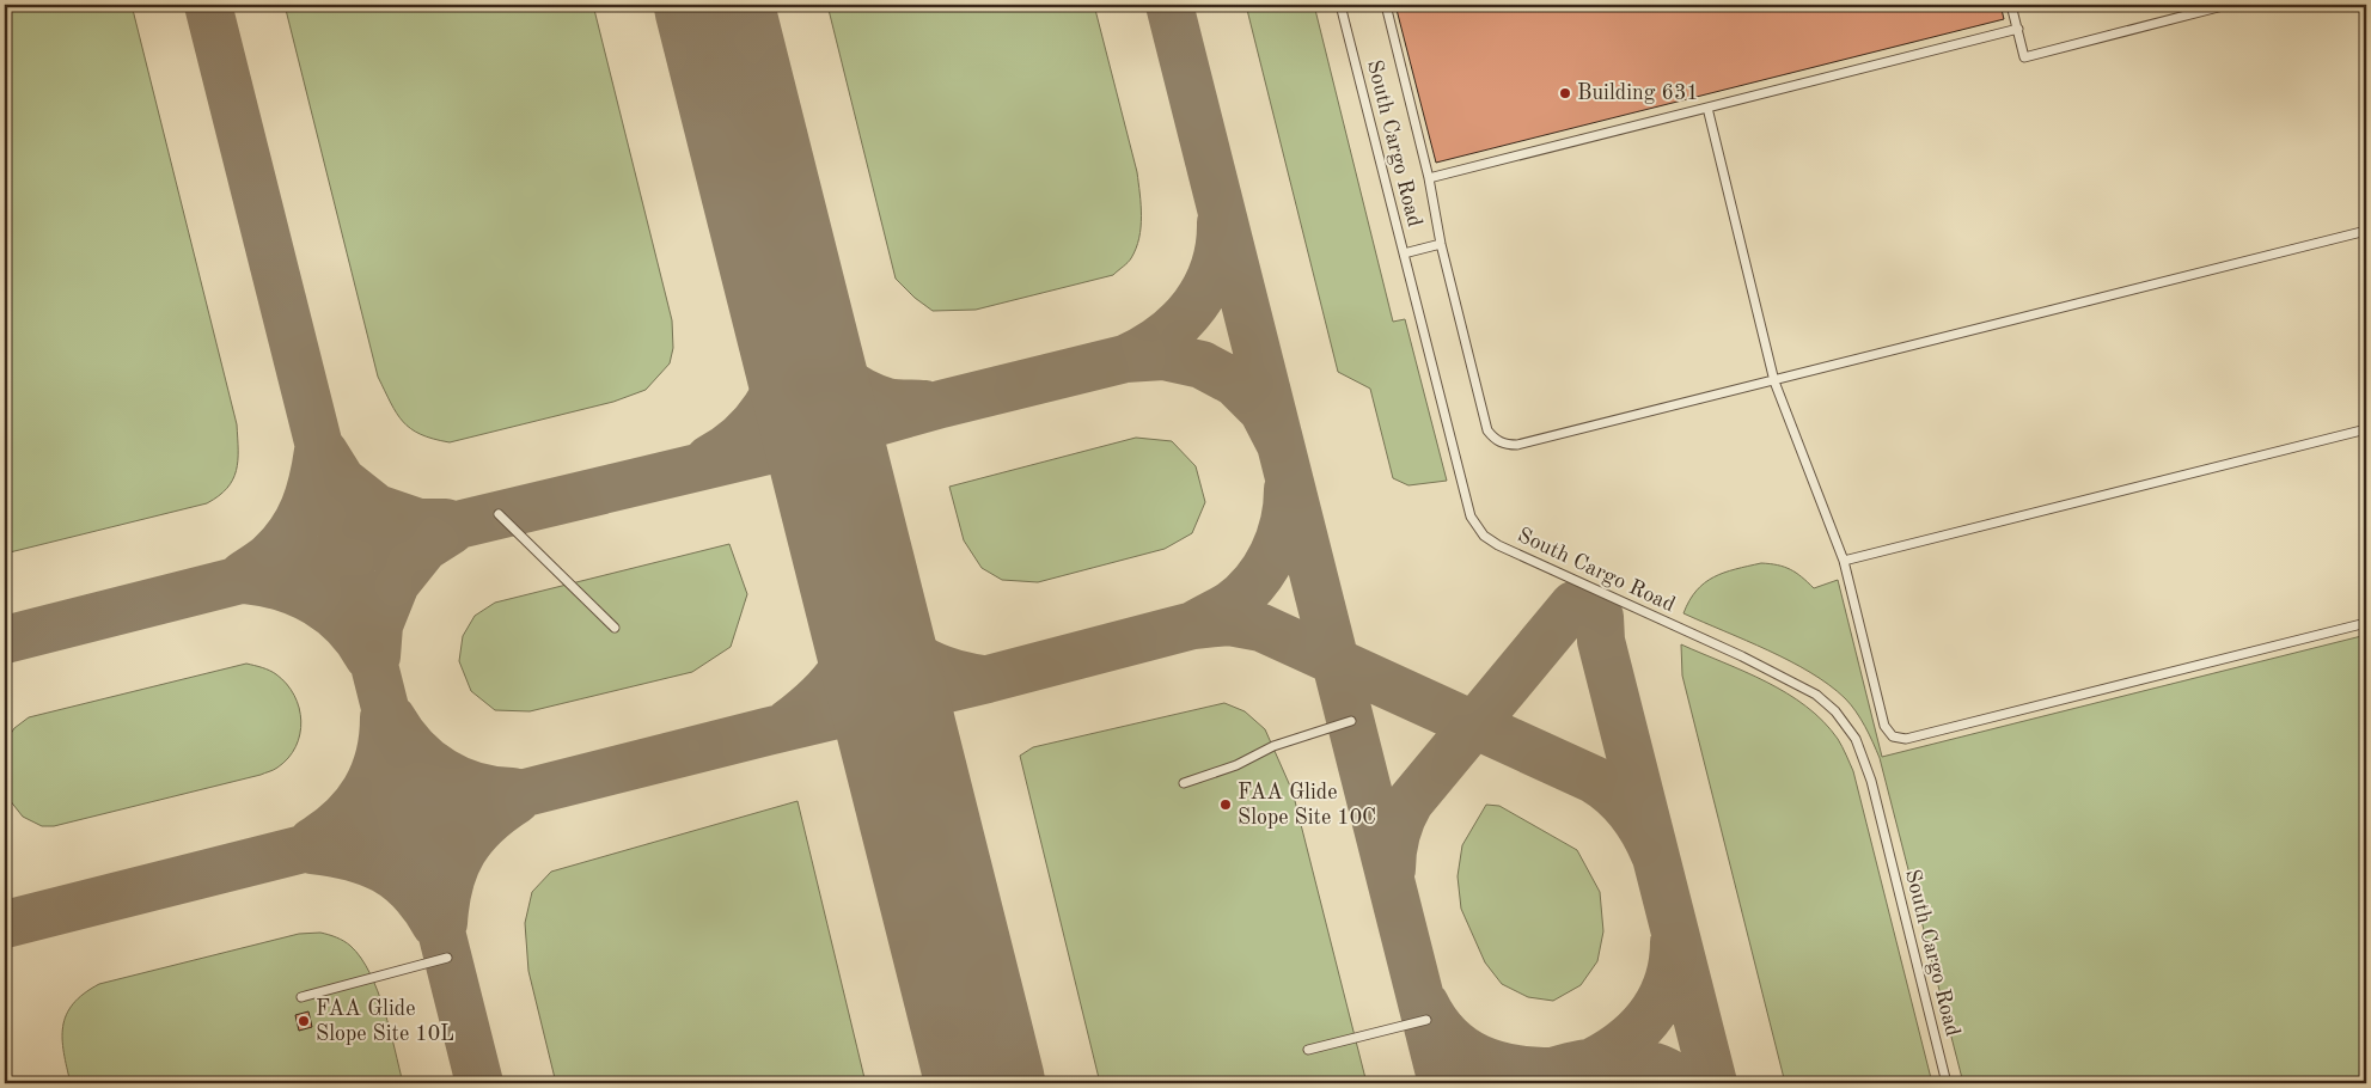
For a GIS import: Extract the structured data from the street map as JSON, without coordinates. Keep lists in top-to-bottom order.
{
  "streets": {
    "lane": ["South Cargo Road"]
  },
  "places": ["Building 631", "FAA Glide Slope Site 10C", "FAA Glide Slope Site 10L"]
}
